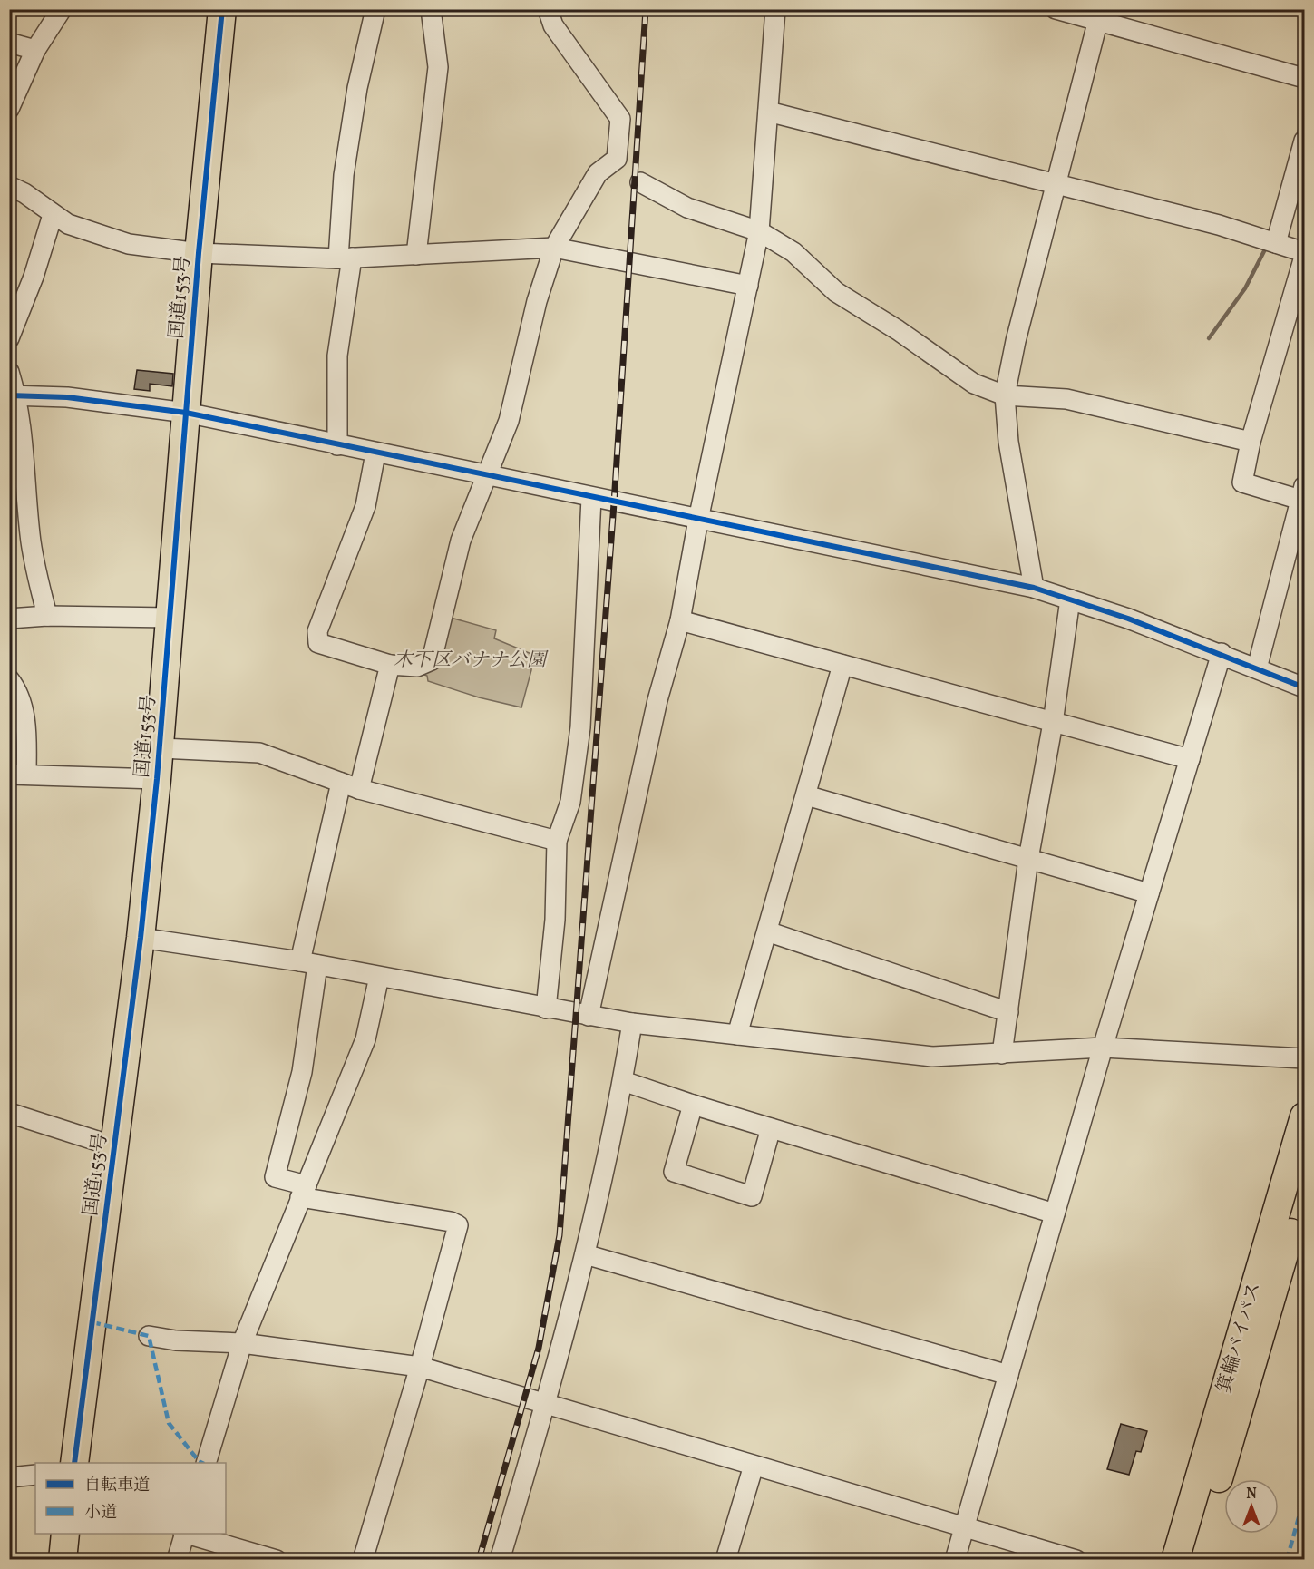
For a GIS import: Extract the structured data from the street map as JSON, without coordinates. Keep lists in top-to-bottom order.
{
  "streets": {
    "highway": ["国道153号", "箕輪バイパス"]
  },
  "parks": ["木下区バナナ公園"],
  "legend": ["自転車道", "小道"],
  "north": "top"
}
